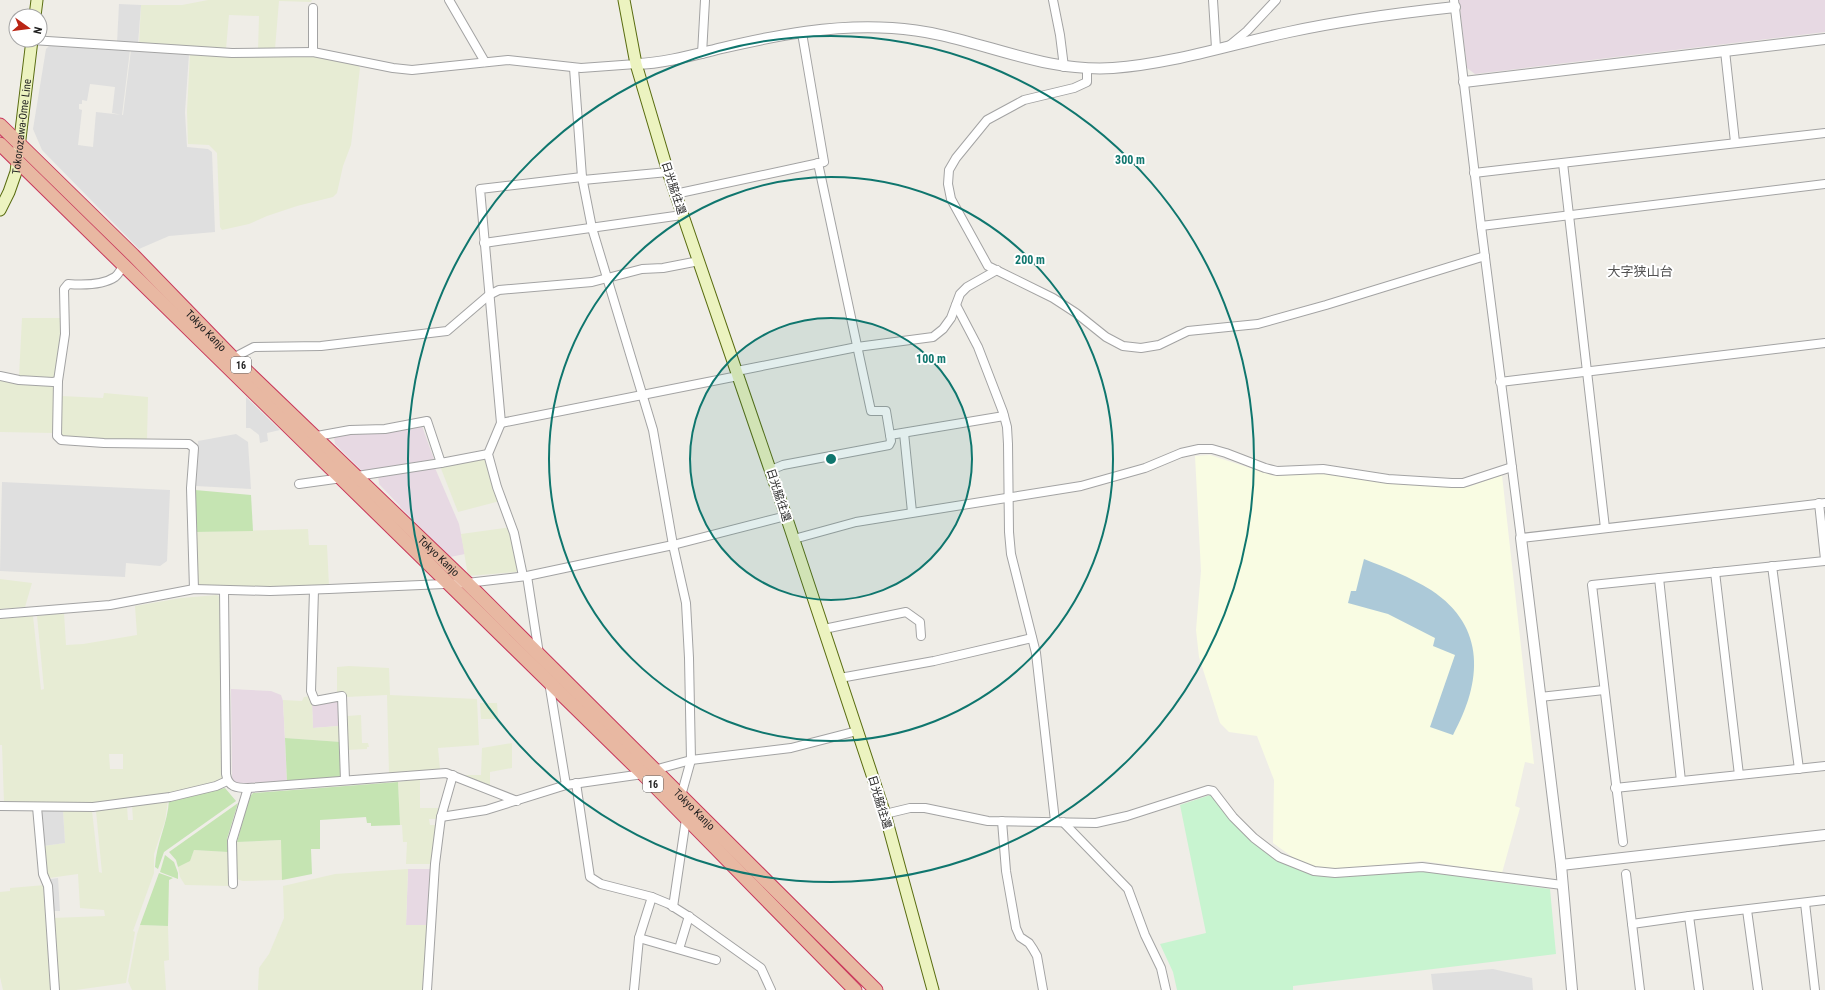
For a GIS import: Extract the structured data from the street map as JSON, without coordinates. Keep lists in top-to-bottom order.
{
  "streets": {
    "highway": ["Tokyo Kanjo", "16"],
    "main road": ["Tokorozawa-Ome Line", "日光脇往還"]
  },
  "crossings": [
    ["Tokorozawa-Ome Line", "Tokyo Kanjo"]
  ],
  "districts": ["大字狭山台"],
  "north": "right",
  "rings": ["300 m", "200 m", "100 m"]
}
